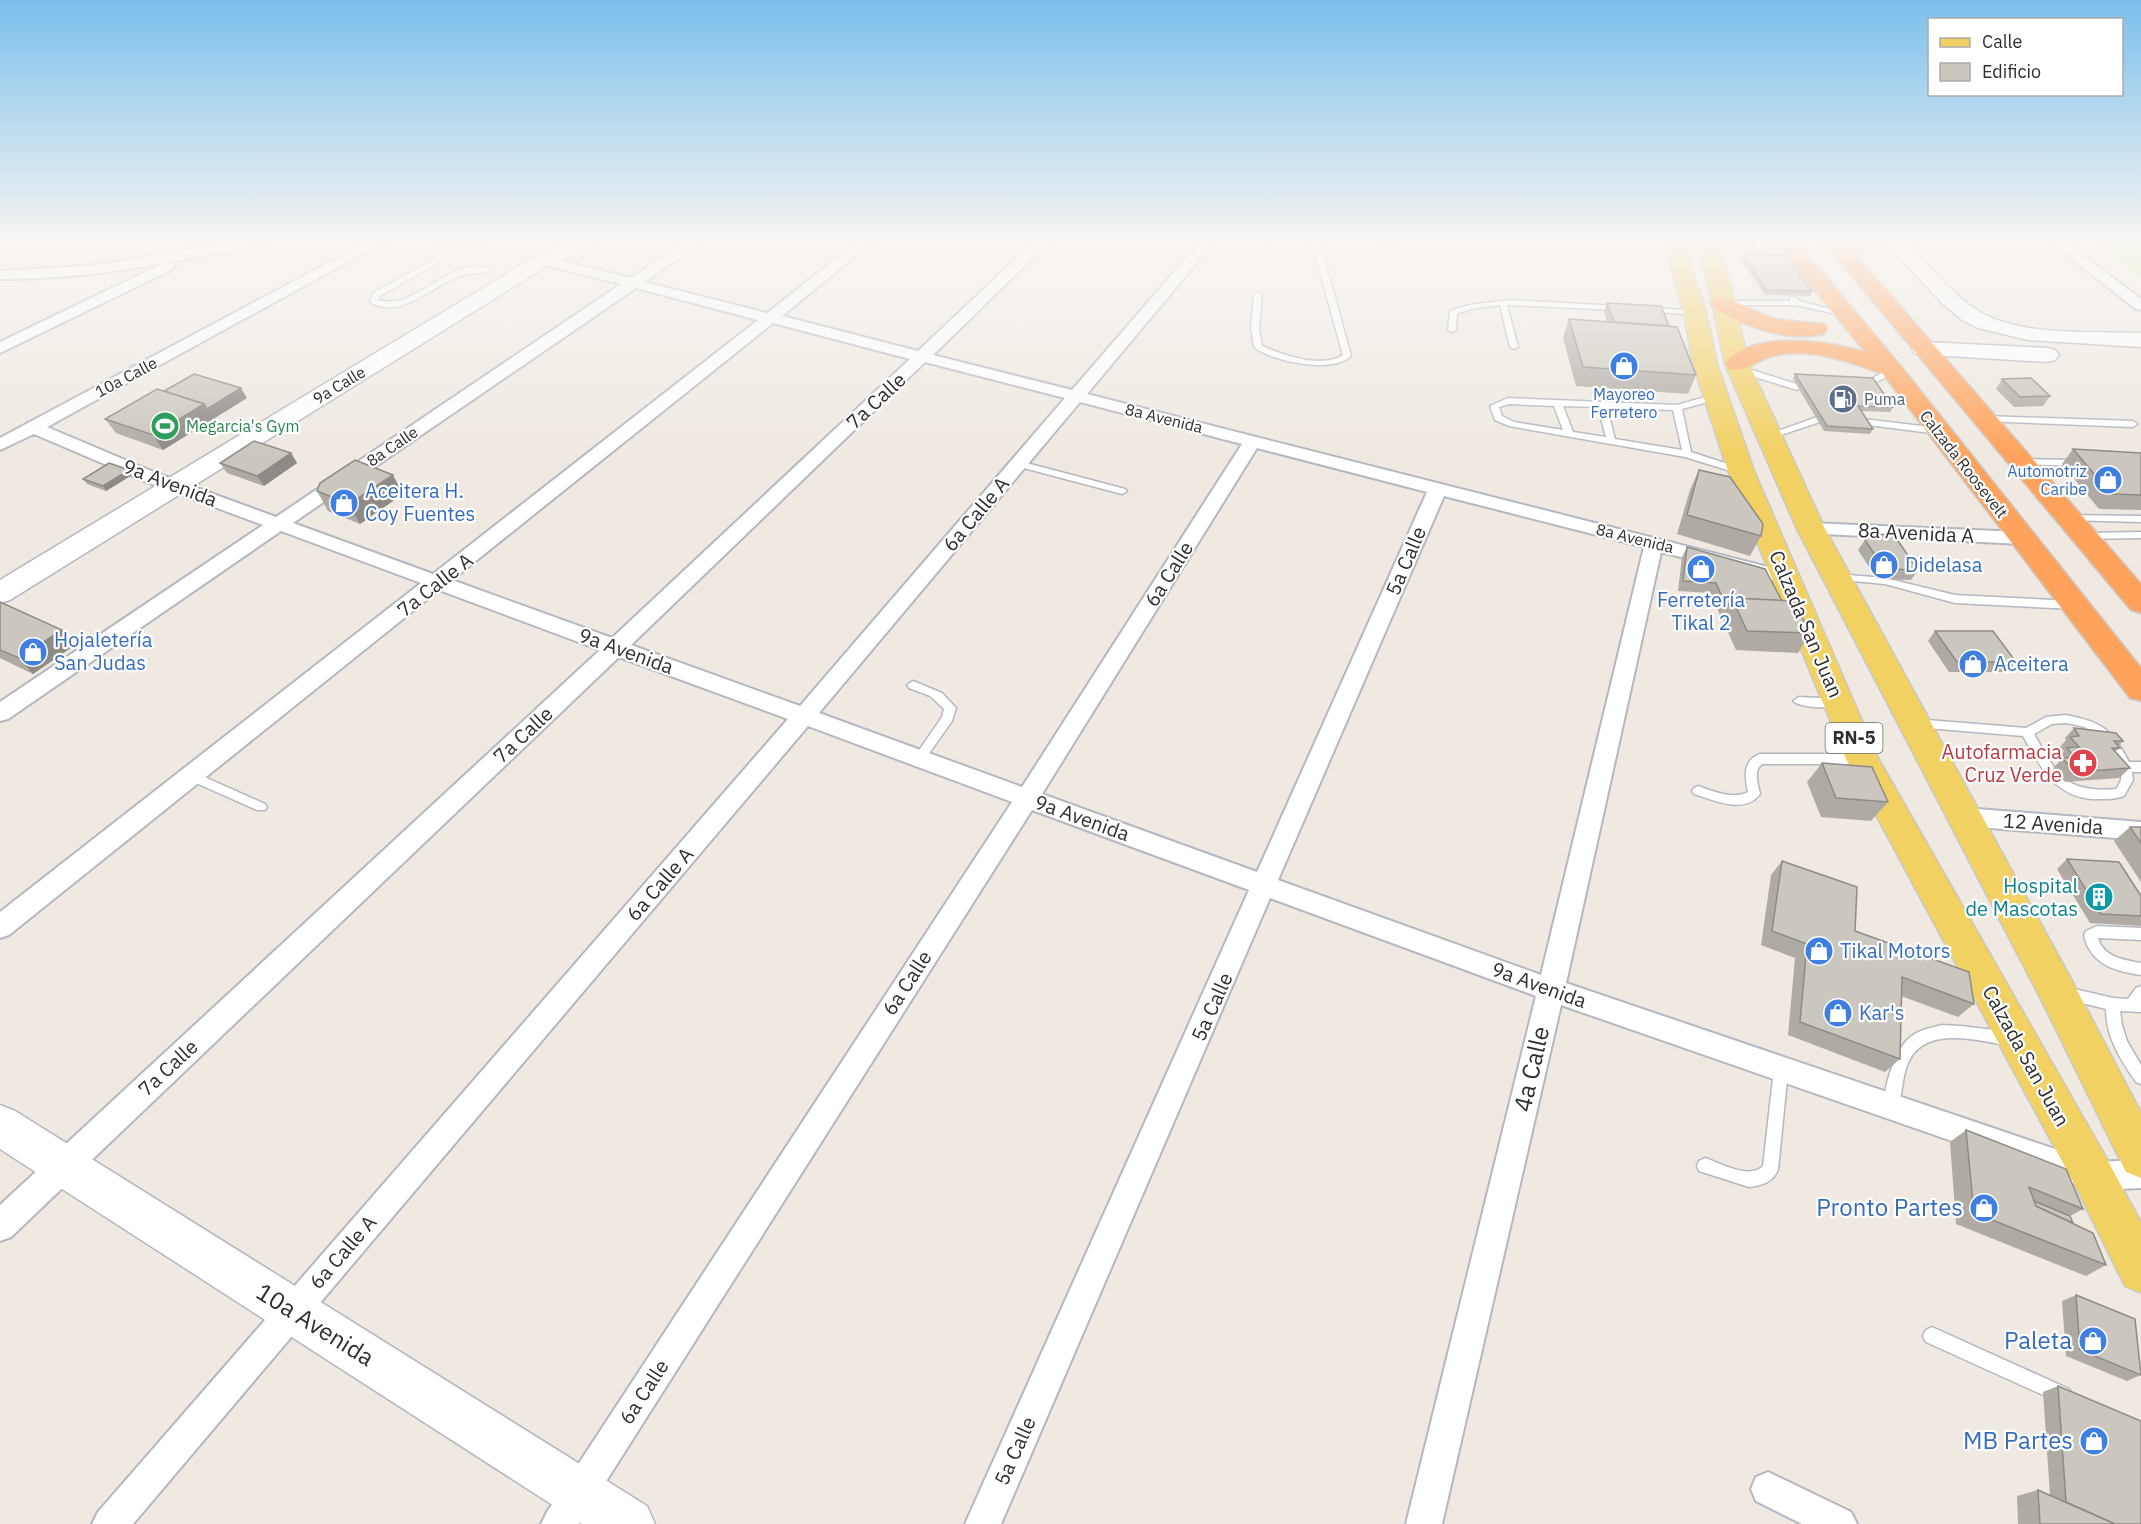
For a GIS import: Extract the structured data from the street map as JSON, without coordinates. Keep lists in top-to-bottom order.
{
  "streets": {
    "highway": ["Calzada Roosevelt"],
    "main road": [
      "9a Calle",
      "Calzada San Juan",
      "RN-5",
      "10a Avenida"
    ],
    "street": [
      "10a Calle",
      "7a Calle",
      "8a Avenida",
      "8a Calle",
      "9a Avenida",
      "6a Calle A",
      "8a Avenida A",
      "5a Calle",
      "6a Calle",
      "7a Calle A",
      "12 Avenida",
      "4a Calle"
    ]
  },
  "crossings": [
    ["10a Calle", "9a Avenida"],
    ["9a Calle", "9a Avenida"],
    ["7a Calle", "8a Avenida"],
    ["7a Calle", "9a Avenida"],
    ["7a Calle", "10a Avenida"],
    ["8a Avenida", "6a Calle A"],
    ["8a Avenida", "5a Calle"],
    ["8a Avenida", "6a Calle"],
    ["8a Avenida", "7a Calle A"],
    ["8a Avenida", "Calzada San Juan"],
    ["8a Avenida", "4a Calle"],
    ["8a Calle", "9a Avenida"],
    ["Calzada Roosevelt", "8a Avenida A"],
    ["9a Avenida", "6a Calle A"],
    ["9a Avenida", "5a Calle"],
    ["9a Avenida", "6a Calle"],
    ["9a Avenida", "7a Calle A"],
    ["9a Avenida", "Calzada San Juan"],
    ["9a Avenida", "4a Calle"],
    ["6a Calle A", "10a Avenida"],
    ["8a Avenida A", "Calzada San Juan"],
    ["6a Calle", "10a Avenida"],
    ["Calzada San Juan", "12 Avenida"]
  ],
  "places": {
    "shop": [
      "Mayoreo Ferretero",
      "Automotriz Caribe",
      "Aceitera H. Coy Fuentes",
      "Didelasa",
      "Ferretería Tikal 2",
      "Hojaletería San Judas",
      "Aceitera",
      "Tikal Motors",
      "Kar's",
      "Pronto Partes",
      "Paleta",
      "MB Partes"
    ],
    "fuel station": ["Puma"],
    "sports": ["Megarcia's Gym"],
    "pharmacy": ["Autofarmacia Cruz Verde"],
    "building": ["Hospital de Mascotas"]
  },
  "legend": ["Calle", "Edificio"]
}
